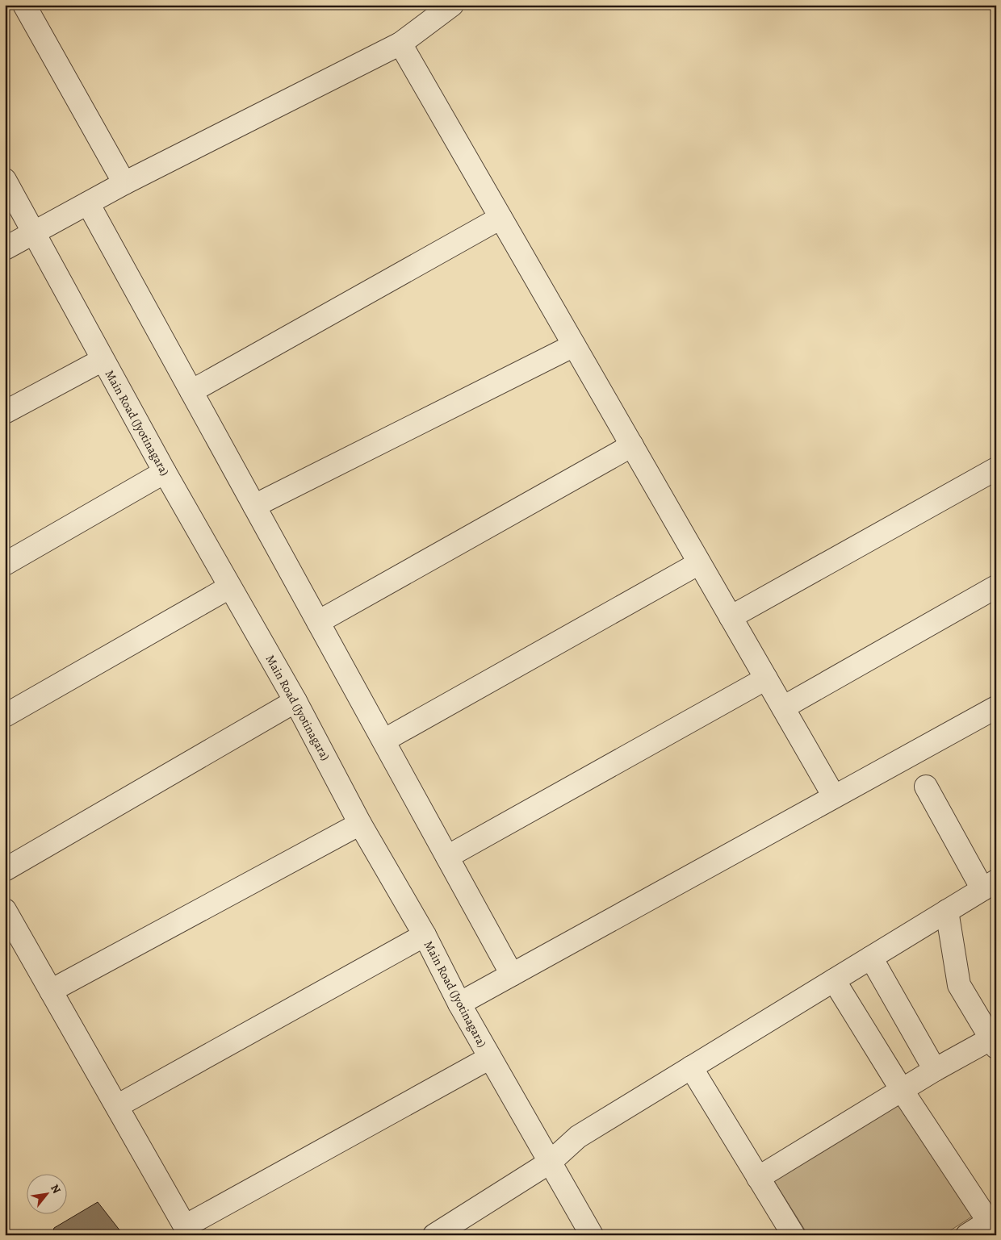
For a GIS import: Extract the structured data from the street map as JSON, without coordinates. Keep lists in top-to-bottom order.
{
  "streets": {
    "street": ["Main Road (Jyotinagara)"]
  },
  "north": "top right"
}
